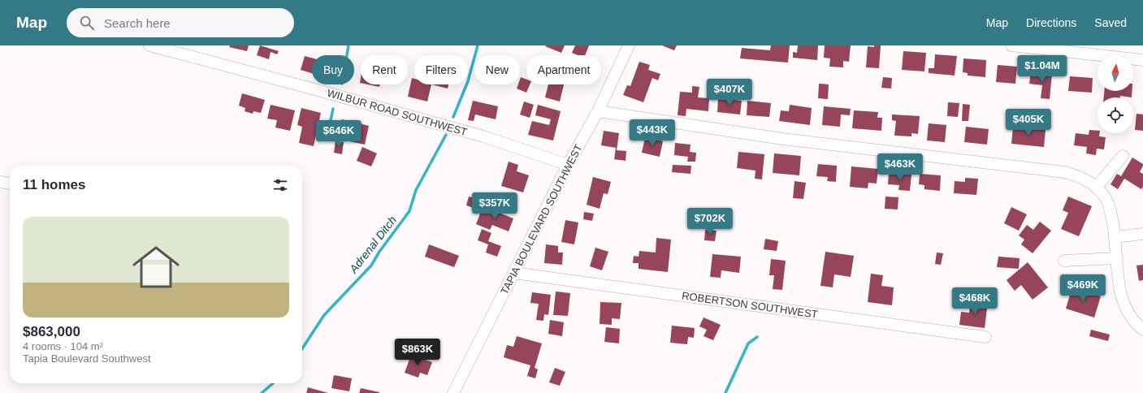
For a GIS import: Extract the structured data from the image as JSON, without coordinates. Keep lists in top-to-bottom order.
{
  "streets": {
    "street": ["WILBUR ROAD SOUTHWEST", "TAPIA BOULEVARD SOUTHWEST", "ROBERTSON SOUTHWEST"]
  },
  "crossings": [
    ["WILBUR ROAD SOUTHWEST", "TAPIA BOULEVARD SOUTHWEST"],
    ["TAPIA BOULEVARD SOUTHWEST", "ROBERTSON SOUTHWEST"]
  ],
  "water": ["Adrenal Ditch"],
  "north": "top",
  "page": {
    "header": "Map",
    "search": "Search here",
    "nav": ["Map", "Directions", "Saved"],
    "price": [
      "$1.04M",
      "$407K",
      "$405K",
      "$443K",
      "$646K",
      "$463K",
      "$357K",
      "$702K",
      "$469K",
      "$468K",
      "$863K"
    ],
    "chip": [
      "Buy",
      "Rent",
      "Filters",
      "New",
      "Apartment"
    ],
    "heading": "11 homes",
    "list": [
      {
        "name": "$863,000",
        "note": "4 rooms · 104 m² · Tapia Boulevard Southwest"
      }
    ]
  }
}
